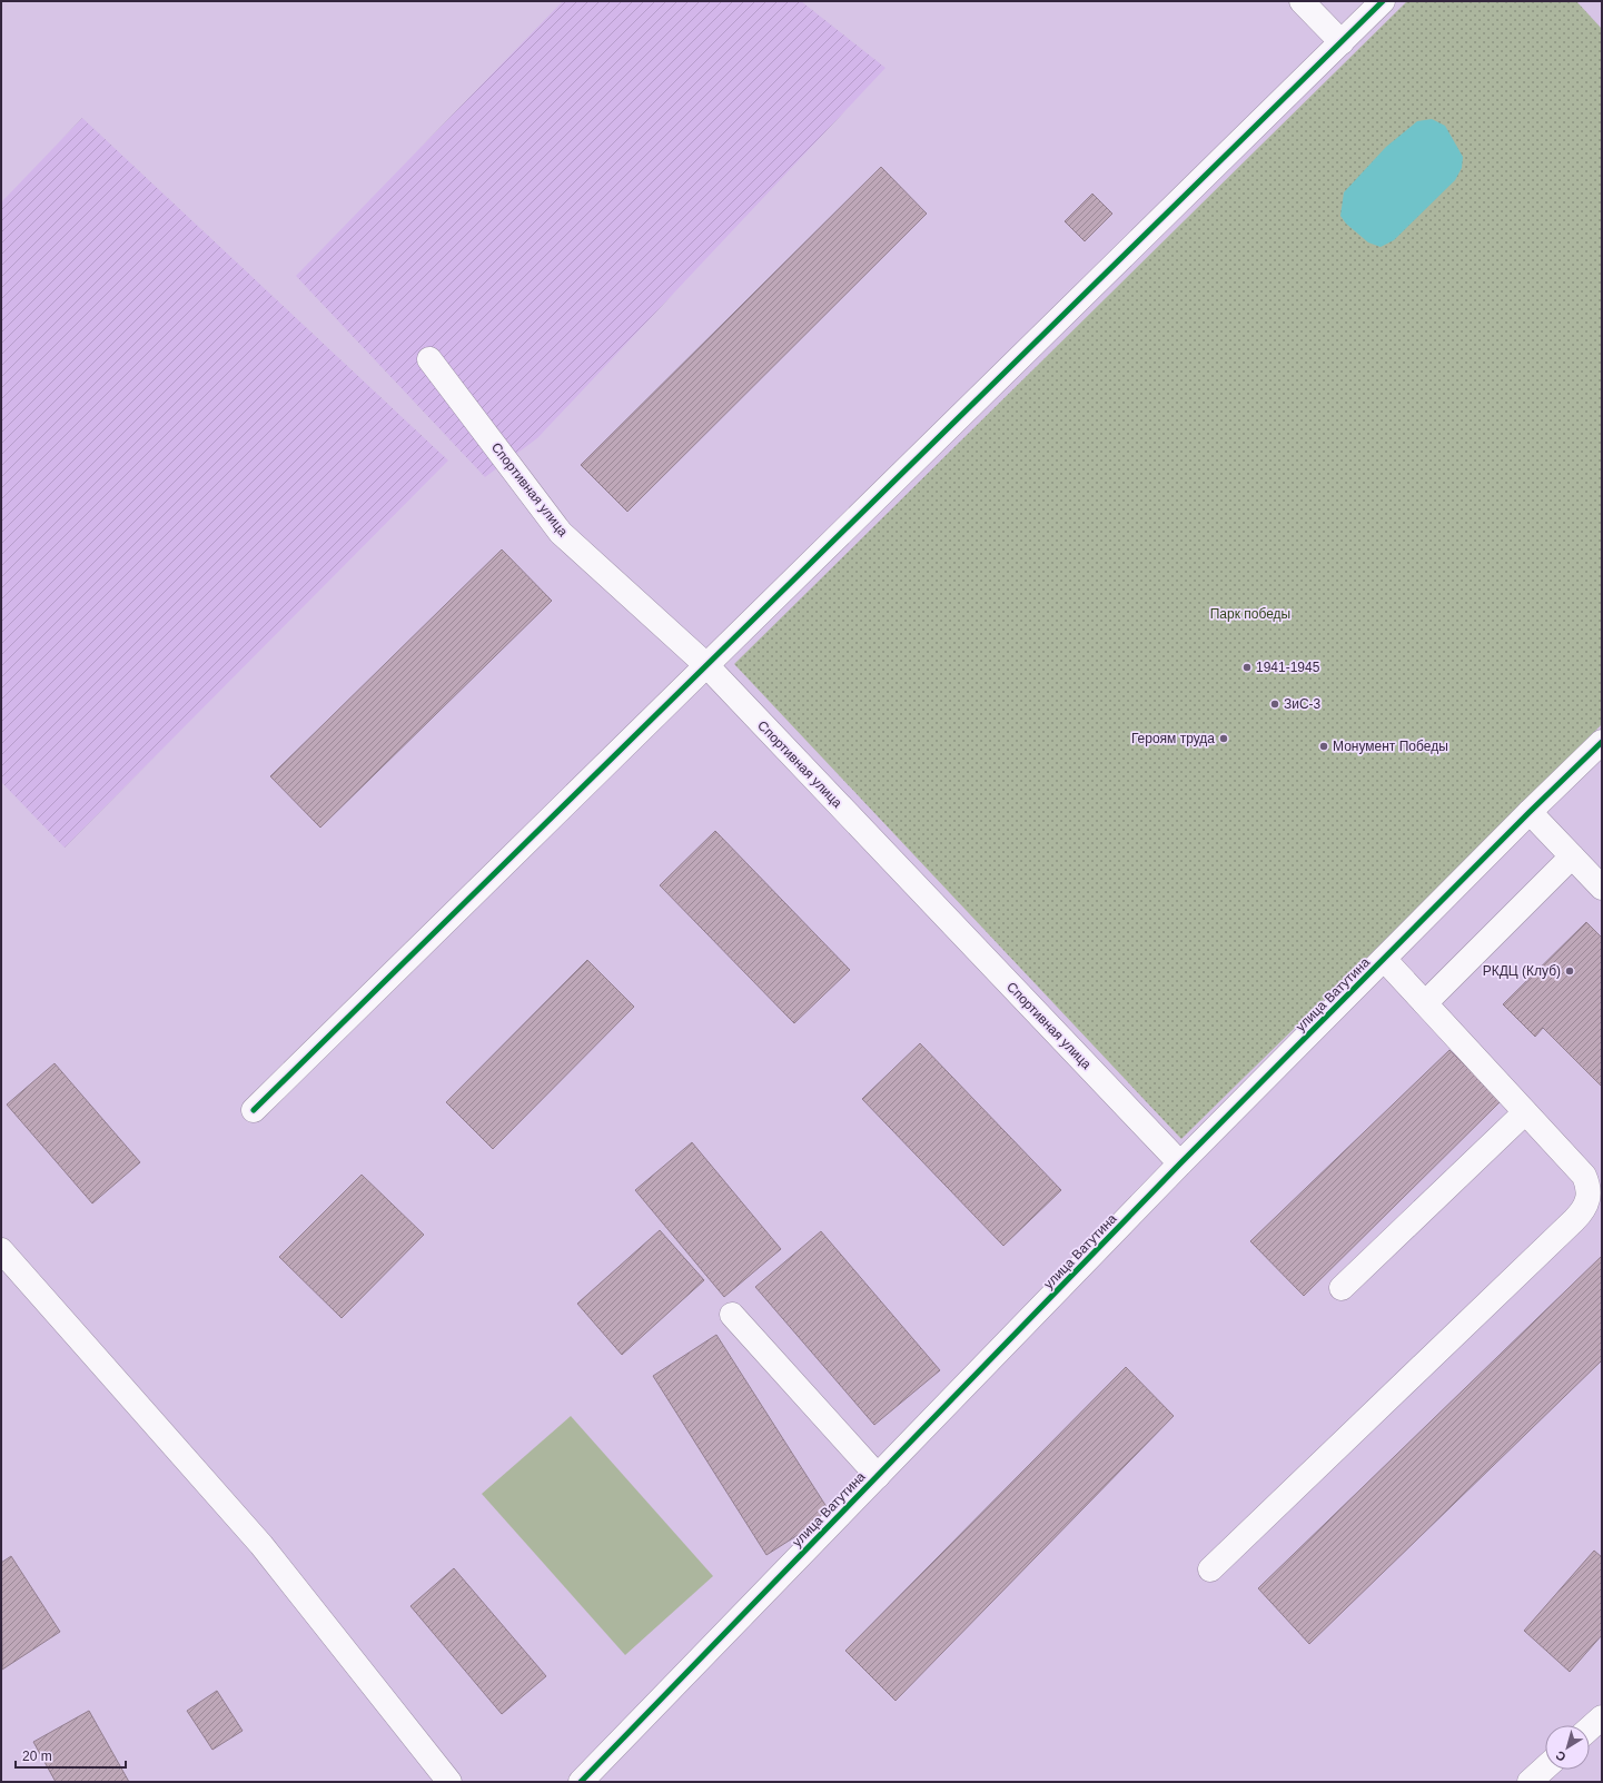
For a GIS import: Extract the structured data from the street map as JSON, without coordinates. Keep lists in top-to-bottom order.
{
  "streets": {
    "street": ["Спортивная улица", "улица Ватутина"]
  },
  "crossings": [
    ["Спортивная улица", "улица Ватутина"]
  ],
  "parks": ["Парк победы"],
  "places": [
    "1941-1945",
    "ЗиС-3",
    "Героям труда",
    "Монумент Победы",
    "РКДЦ (Клуб)"
  ],
  "scale_bar": "20 m",
  "north": "bottom left"
}
